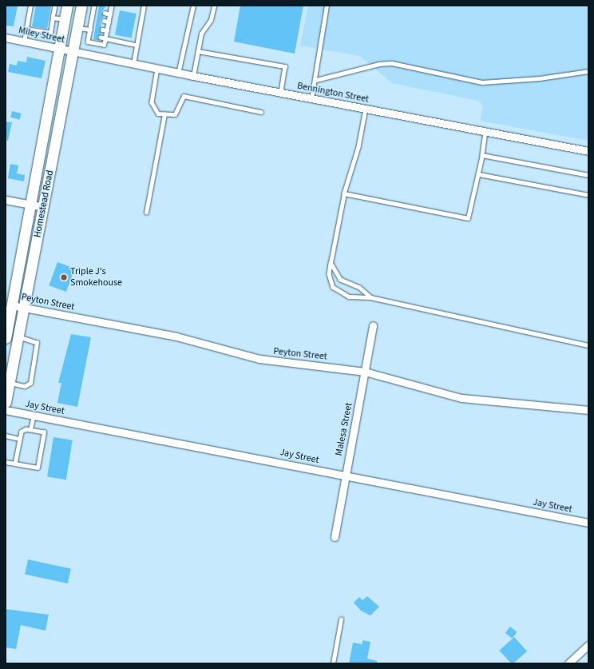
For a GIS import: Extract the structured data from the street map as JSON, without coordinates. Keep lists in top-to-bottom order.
{
  "streets": {
    "main road": ["Homestead Road"],
    "street": [
      "Miley Street",
      "Bennington Street",
      "Peyton Street",
      "Jay Street",
      "Malesa Street"
    ]
  },
  "crossings": [
    ["Miley Street", "Bennington Street"],
    ["Miley Street", "Homestead Road"],
    ["Bennington Street", "Homestead Road"],
    ["Homestead Road", "Peyton Street"],
    ["Peyton Street", "Malesa Street"],
    ["Jay Street", "Malesa Street"]
  ],
  "places": ["Triple J's Smokehouse"]
}
